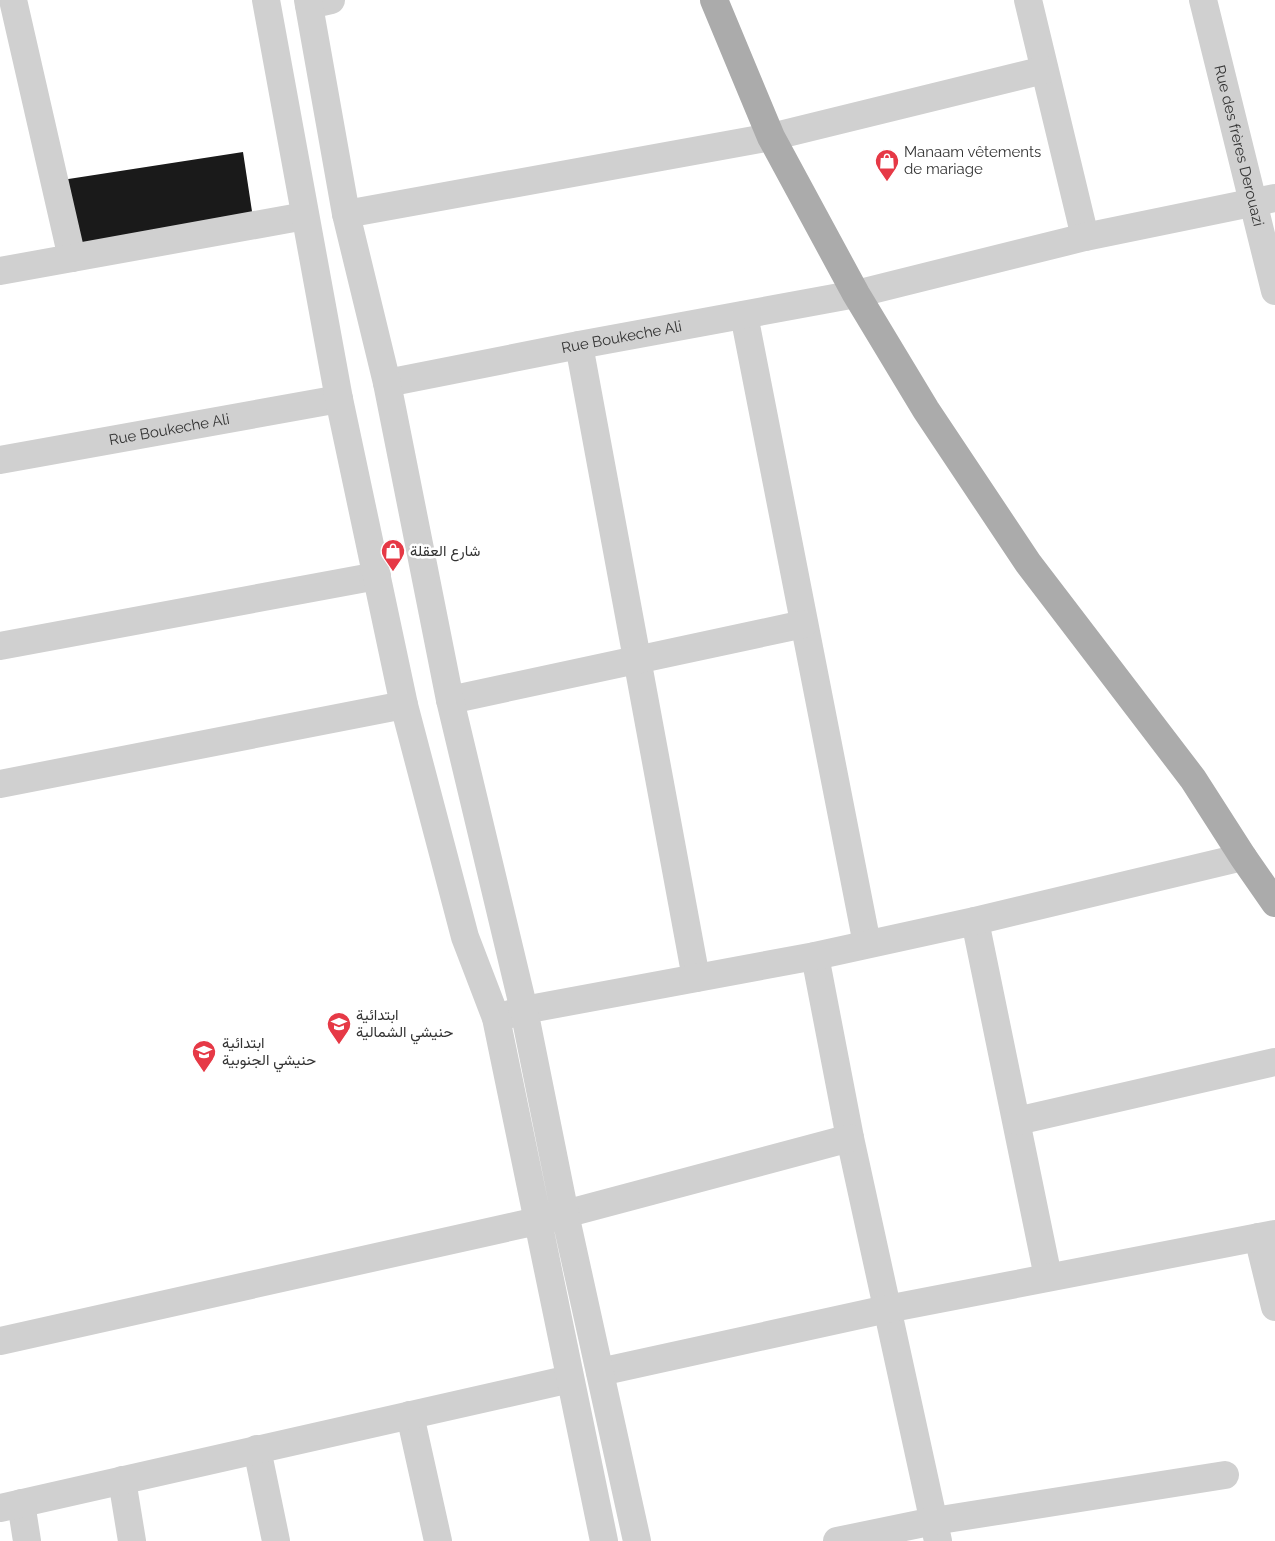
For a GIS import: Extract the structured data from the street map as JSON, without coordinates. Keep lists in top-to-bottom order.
{
  "streets": {
    "street": ["Rue des frères Derouazi", "Rue Boukeche Ali"]
  },
  "crossings": [
    ["Rue des frères Derouazi", "Rue Boukeche Ali"]
  ],
  "places": {
    "shop": ["Manaam vêtements de mariage", "شارع العقلة"],
    "school or university": ["ابتدائية حنيشي الشمالية", "ابتدائية حنيشي الجنوبية"]
  }
}
